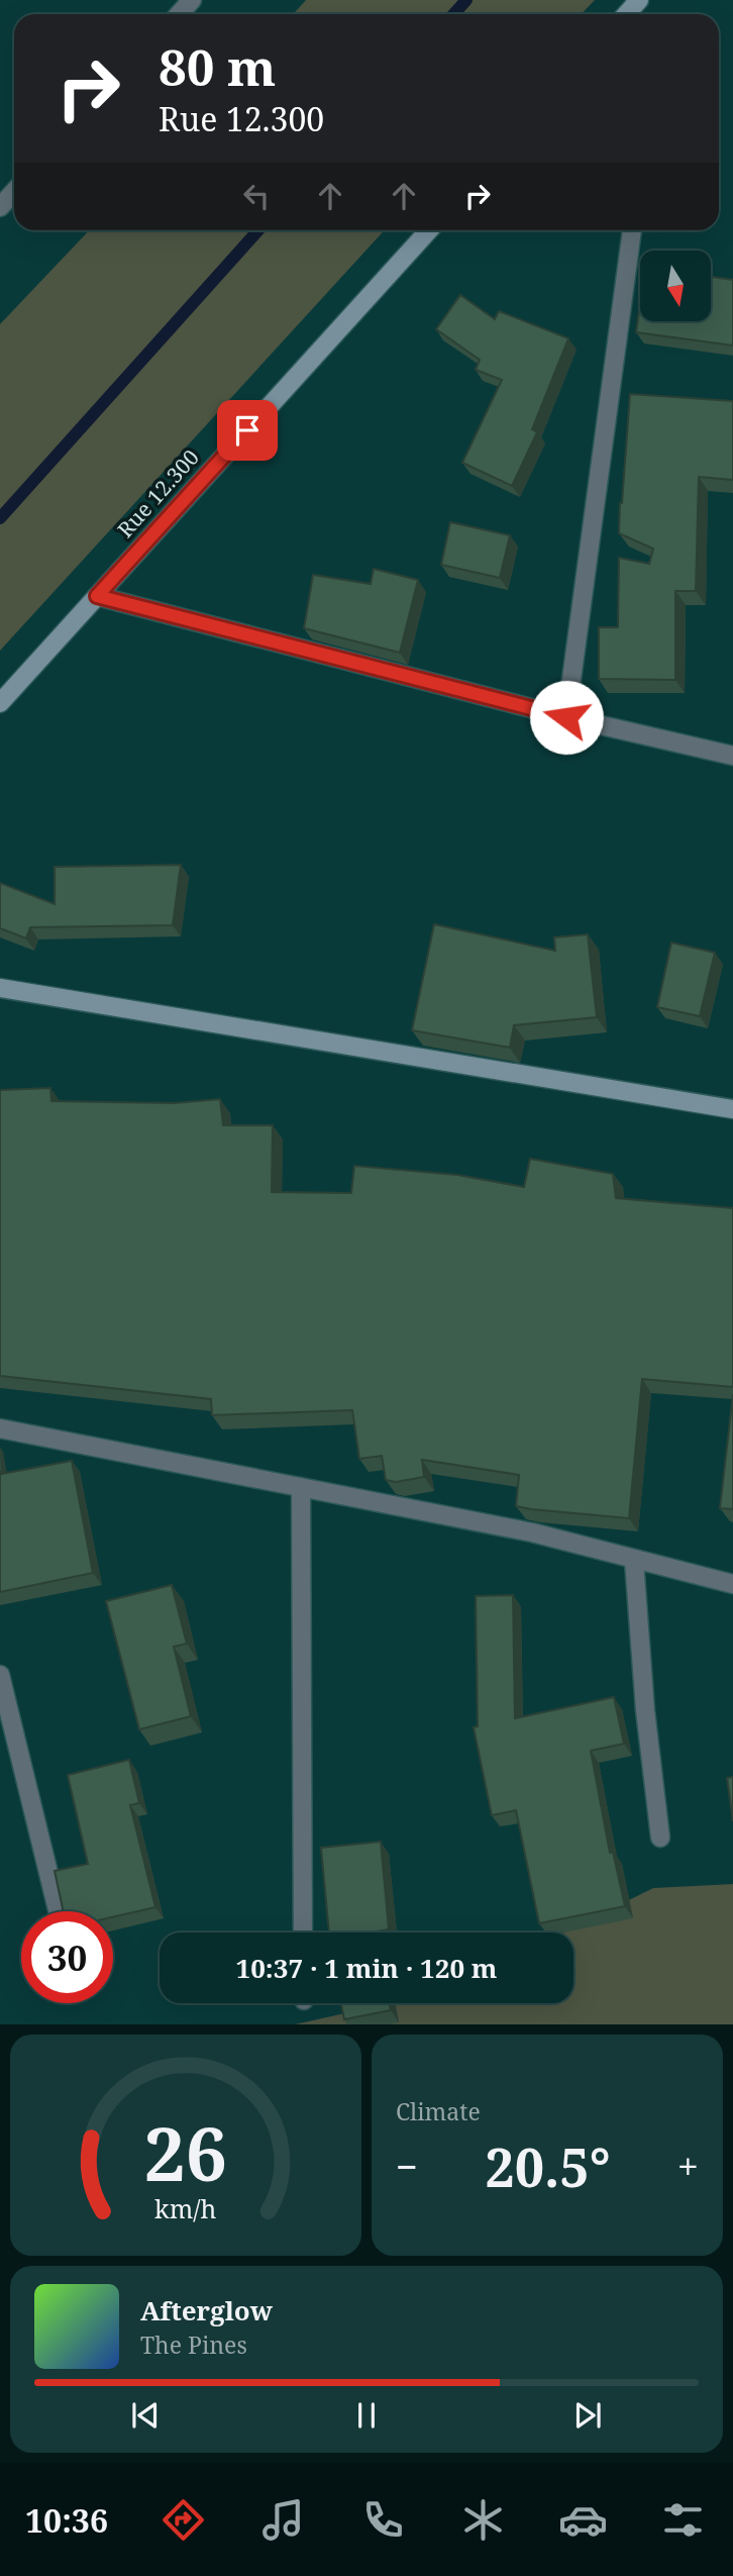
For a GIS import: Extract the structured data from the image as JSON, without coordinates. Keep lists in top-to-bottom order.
{
  "streets": {
    "street": ["Rue 12.300"]
  },
  "north": "bottom",
  "page": {
    "turn": ["80 m", "Rue 12.300"],
    "limit": "30",
    "trip": "10:37 · 1 min · 120 m",
    "tile": "Climate",
    "heat": ["−", "20.5°", "+"],
    "song": ["Afterglow", "The Pines"],
    "tabs": "10:36",
    "gauge": ["26", "km/h"]
  }
}
